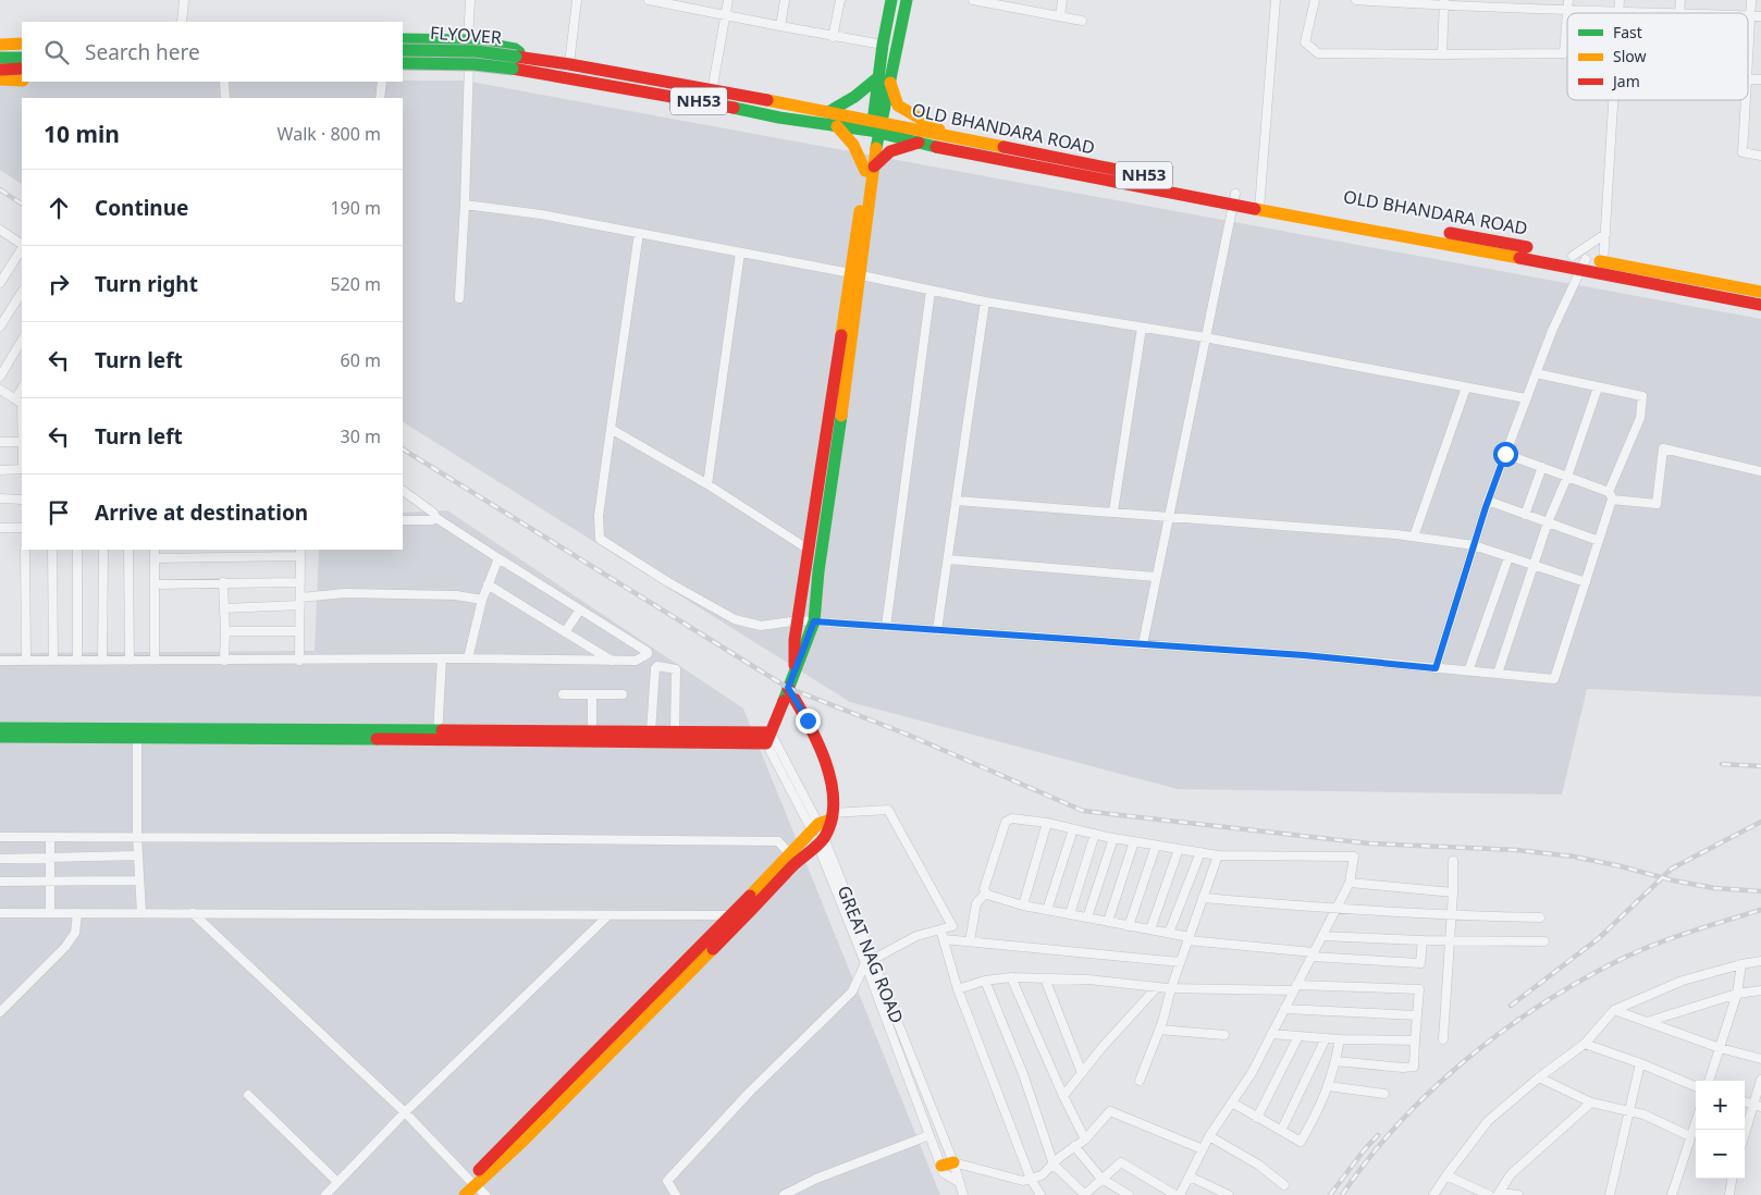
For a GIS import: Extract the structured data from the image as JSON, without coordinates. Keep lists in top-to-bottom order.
{
  "streets": {
    "main road": ["FLYOVER", "NH53", "OLD BHANDARA ROAD"],
    "street": ["GREAT NAG ROAD"]
  },
  "crossings": [
    ["FLYOVER", "NH53"],
    ["FLYOVER", "OLD BHANDARA ROAD"],
    ["NH53", "OLD BHANDARA ROAD"]
  ],
  "legend": ["Fast", "Slow", "Jam"],
  "page": {
    "search": "Search here",
    "heading": ["10 min", "Walk · 800 m"],
    "list": [
      ["Continue", "190 m"],
      ["Turn right", "520 m"],
      ["Turn left", "60 m"],
      ["Turn left", "30 m"],
      "Arrive at destination"
    ],
    "map_buttons": ["+", "−"]
  }
}
